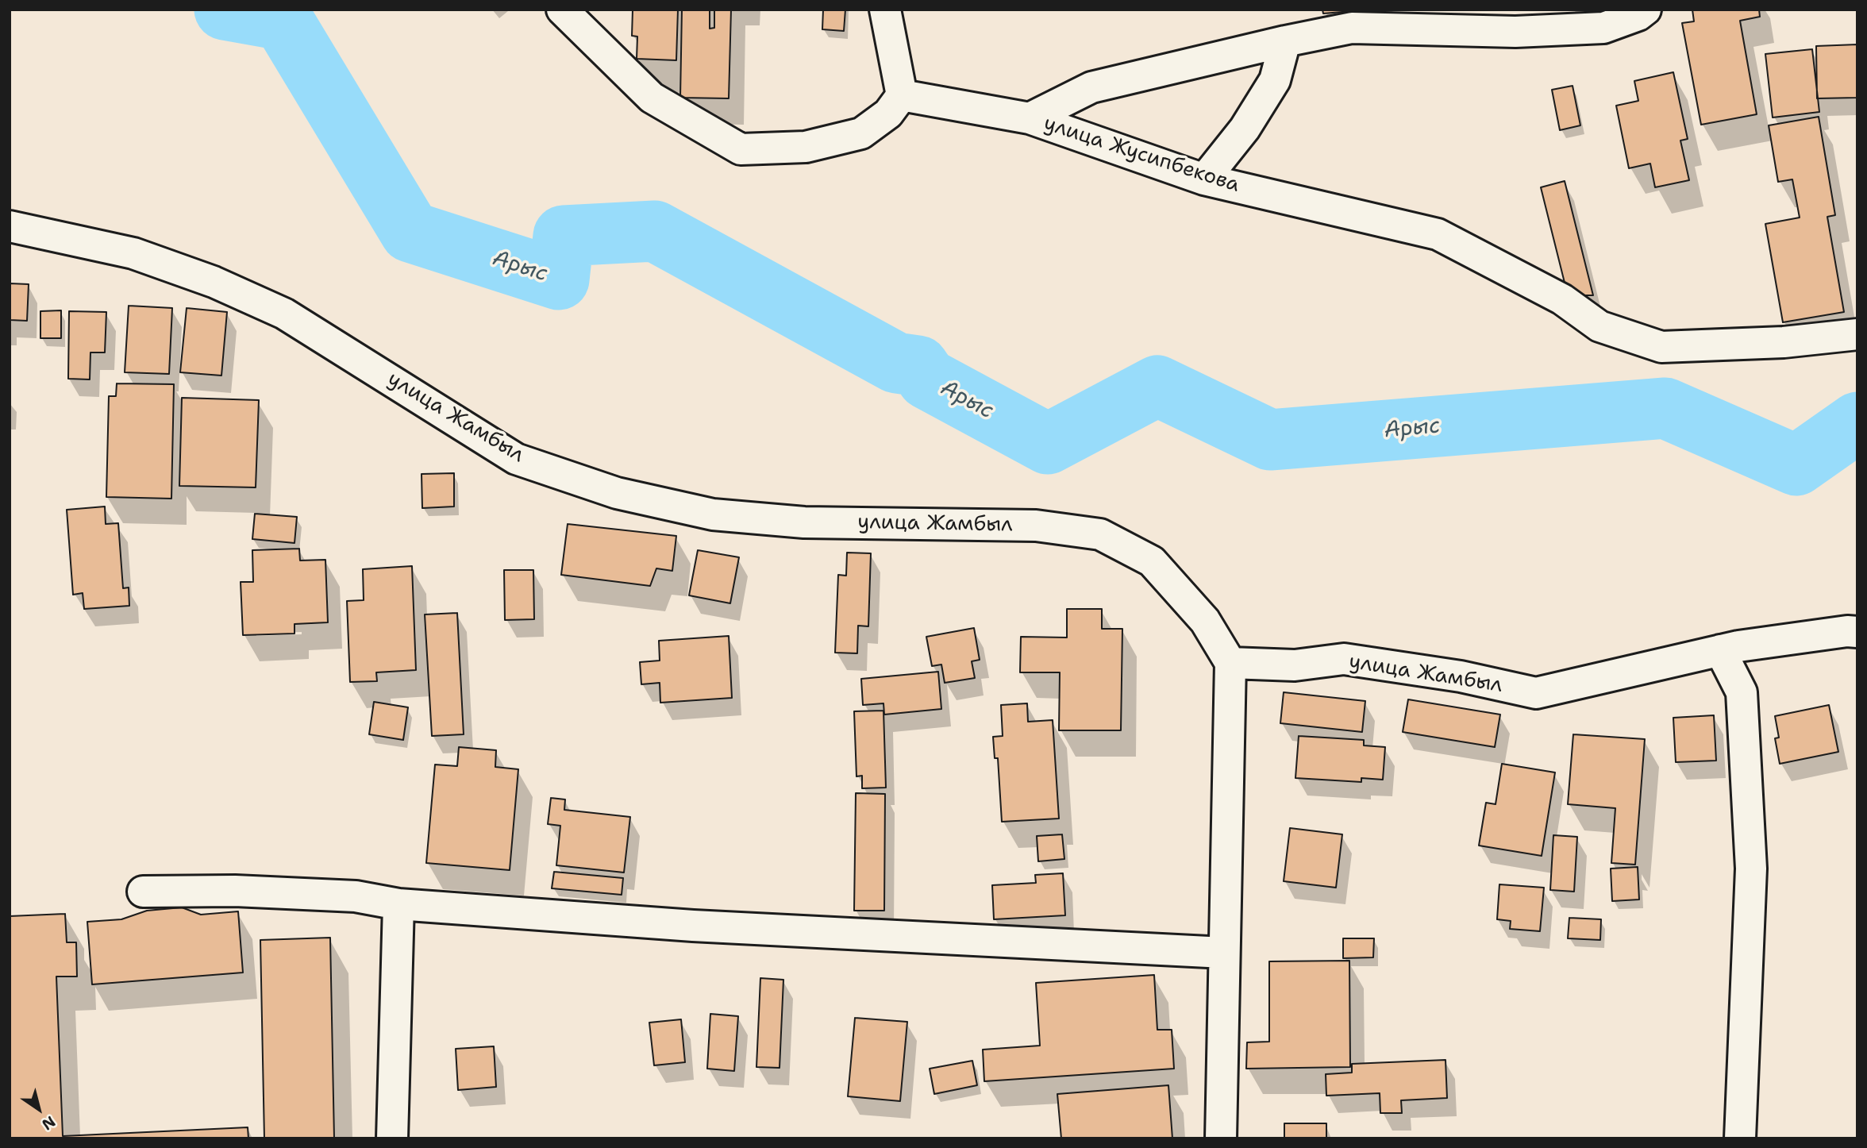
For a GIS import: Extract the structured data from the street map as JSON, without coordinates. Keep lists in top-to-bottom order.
{
  "streets": {
    "street": ["улица Жусипбекова", "улица Жамбыл"]
  },
  "water": ["Арыс"],
  "north": "bottom right"
}
